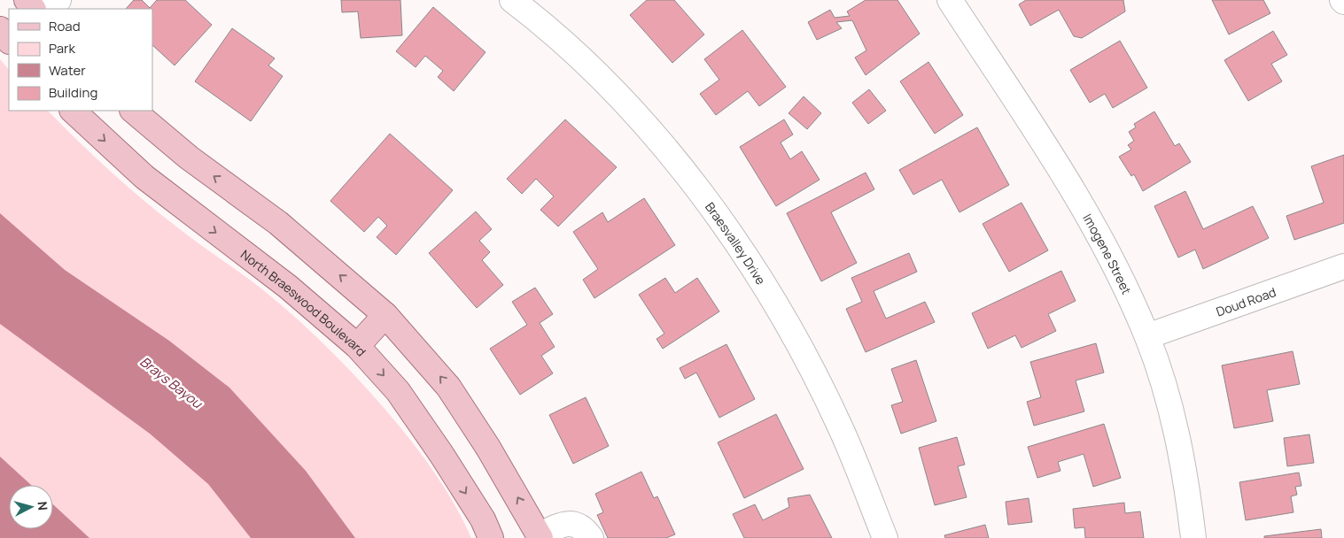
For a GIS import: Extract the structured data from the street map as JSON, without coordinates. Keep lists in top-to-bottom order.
{
  "streets": {
    "main road": ["North Braeswood Boulevard"],
    "street": ["Braesvalley Drive", "Imogene Street", "Doud Road"]
  },
  "crossings": [
    ["Imogene Street", "Doud Road"]
  ],
  "water": ["Brays Bayou"],
  "legend": [
    "Road",
    "Park",
    "Water",
    "Building"
  ],
  "north": "right"
}
